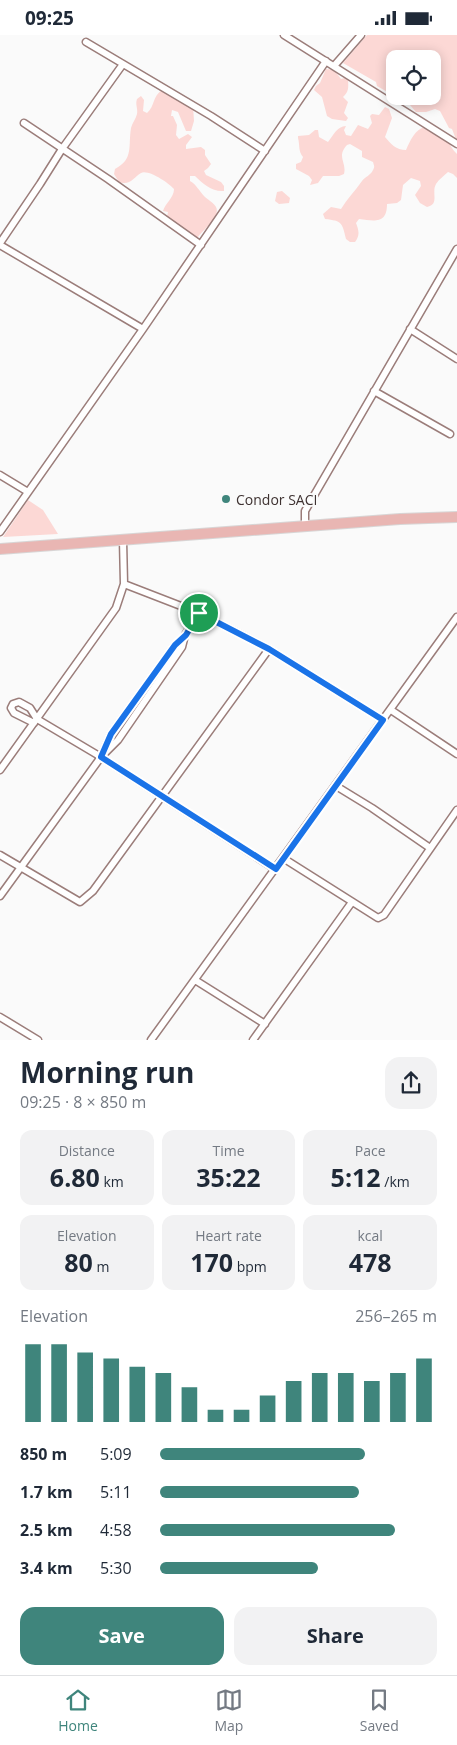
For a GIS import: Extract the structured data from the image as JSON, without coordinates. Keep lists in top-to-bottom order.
{
  "places": ["Condor SACI"],
  "page": {
    "status": "09:25",
    "heading": ["Morning run", "09:25 · 8 × 850 m"],
    "stats": [
      ["Distance", "6.80 km"],
      ["Time", "35:22"],
      ["Pace", "5:12 /km"],
      ["Elevation", "80 m"],
      ["Heart rate", "170 bpm"],
      ["kcal", "478"]
    ],
    "chart": ["Elevation", "256–265 m"],
    "list": [
      {
        "name": "850 m",
        "note": "5:09"
      },
      {
        "name": "1.7 km",
        "note": "5:11"
      },
      {
        "name": "2.5 km",
        "note": "4:58"
      },
      {
        "name": "3.4 km",
        "note": "5:30"
      }
    ],
    "buttons": ["Save", "Share"],
    "tabs": ["Home", "Map", "Saved"]
  }
}
